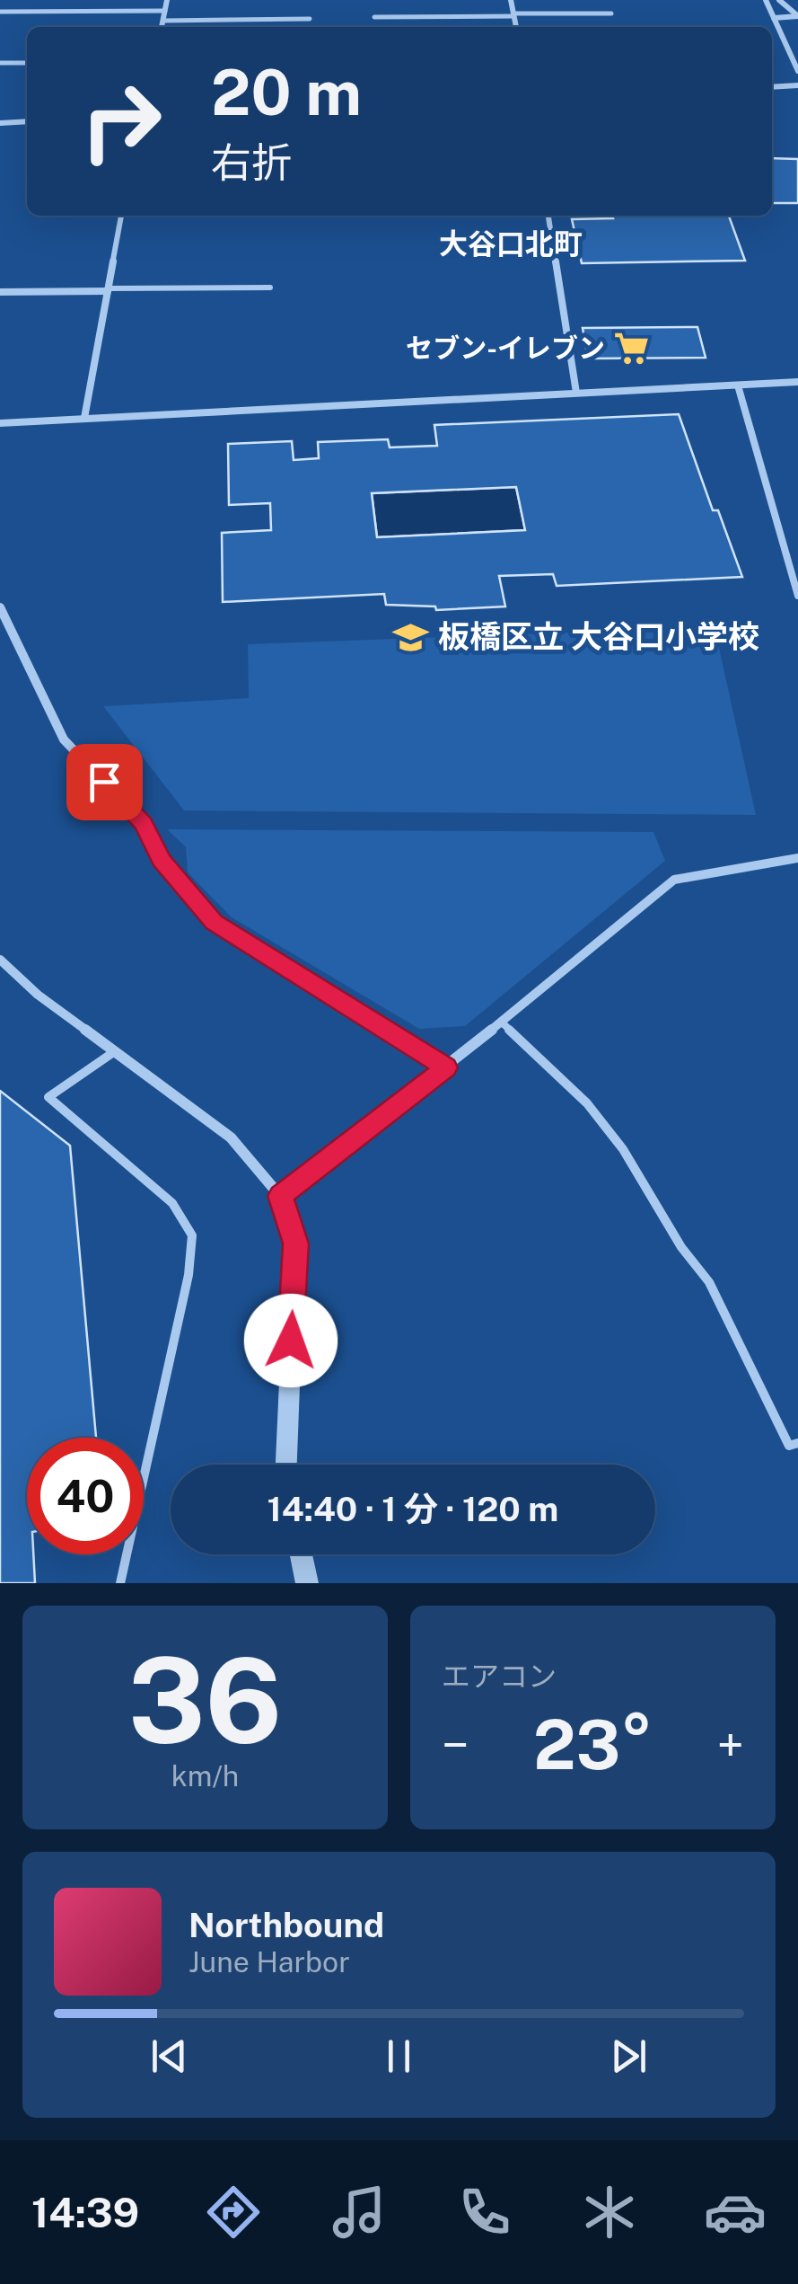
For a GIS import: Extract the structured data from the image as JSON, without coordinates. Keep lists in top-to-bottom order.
{
  "districts": ["大谷口北町"],
  "places": {
    "supermarket": ["セブン-イレブン"],
    "school or university": ["板橋区立 大谷口小学校"]
  },
  "page": {
    "turn": ["20 m", "右折"],
    "limit": "40",
    "trip": "14:40 · 1 分 · 120 m",
    "tile": [
      ["36", "km/h"],
      "エアコン"
    ],
    "heat": ["−", "23°", "+"],
    "song": ["Northbound", "June Harbor"],
    "tabs": "14:39"
  }
}
